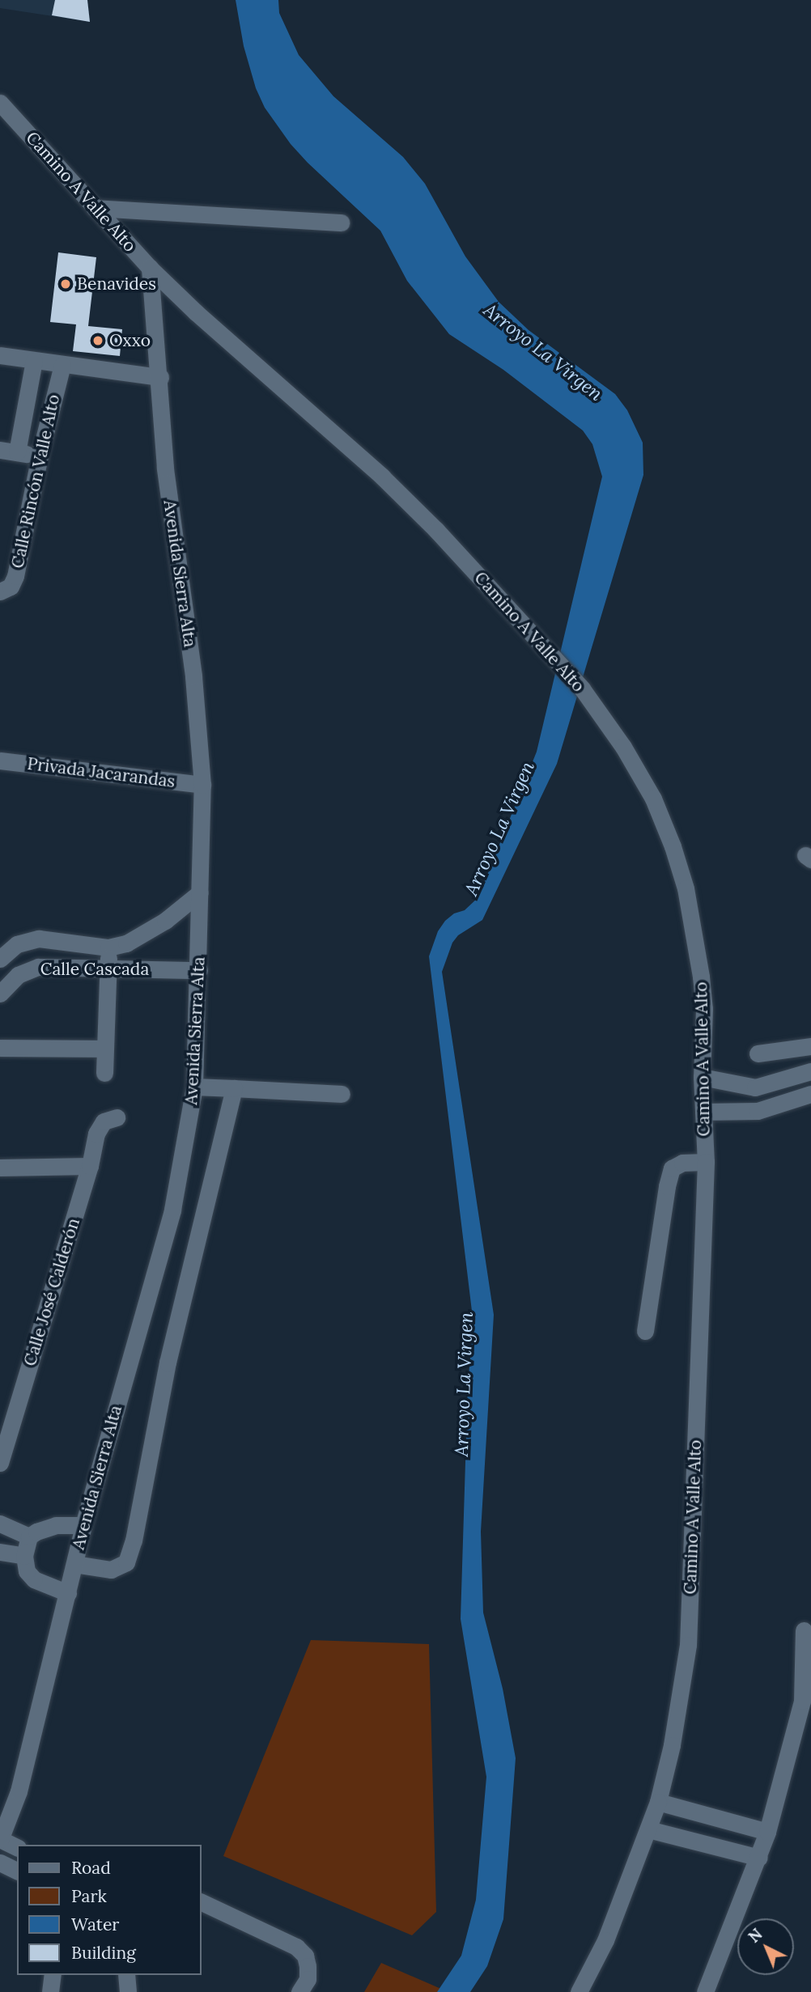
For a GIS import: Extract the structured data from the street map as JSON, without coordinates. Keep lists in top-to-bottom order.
{
  "streets": {
    "street": [
      "Camino A Valle Alto",
      "Calle Rincón Valle Alto",
      "Avenida Sierra Alta",
      "Privada Jacarandas",
      "Calle Cascada",
      "Calle José Calderón"
    ]
  },
  "crossings": [
    ["Camino A Valle Alto", "Avenida Sierra Alta"],
    ["Avenida Sierra Alta", "Privada Jacarandas"],
    ["Avenida Sierra Alta", "Calle Cascada"]
  ],
  "water": ["Arroyo La Virgen"],
  "places": ["Benavides", "Oxxo"],
  "legend": [
    "Road",
    "Park",
    "Water",
    "Building"
  ],
  "north": "top left"
}
